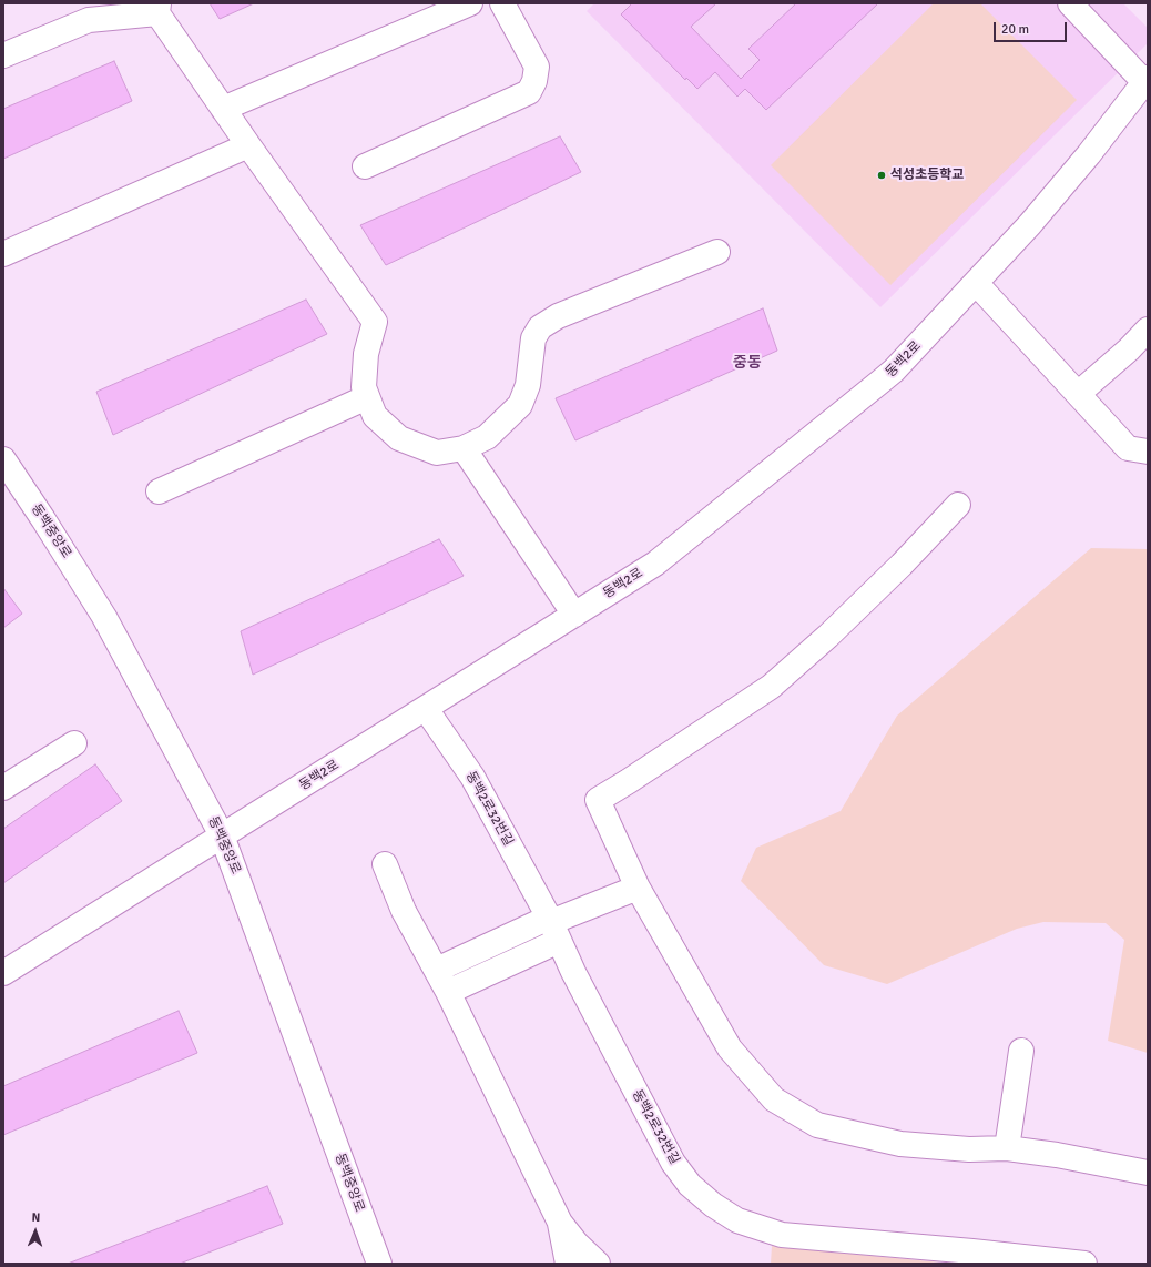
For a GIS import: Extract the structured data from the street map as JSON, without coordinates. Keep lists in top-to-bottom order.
{
  "streets": {
    "street": ["동백2로", "동백중앙로", "동백2로32번길"]
  },
  "crossings": [
    ["동백2로", "동백중앙로"],
    ["동백2로", "동백2로32번길"]
  ],
  "districts": ["중동"],
  "places": ["석성초등학교"],
  "scale_bar": "20 m",
  "north": "top"
}
